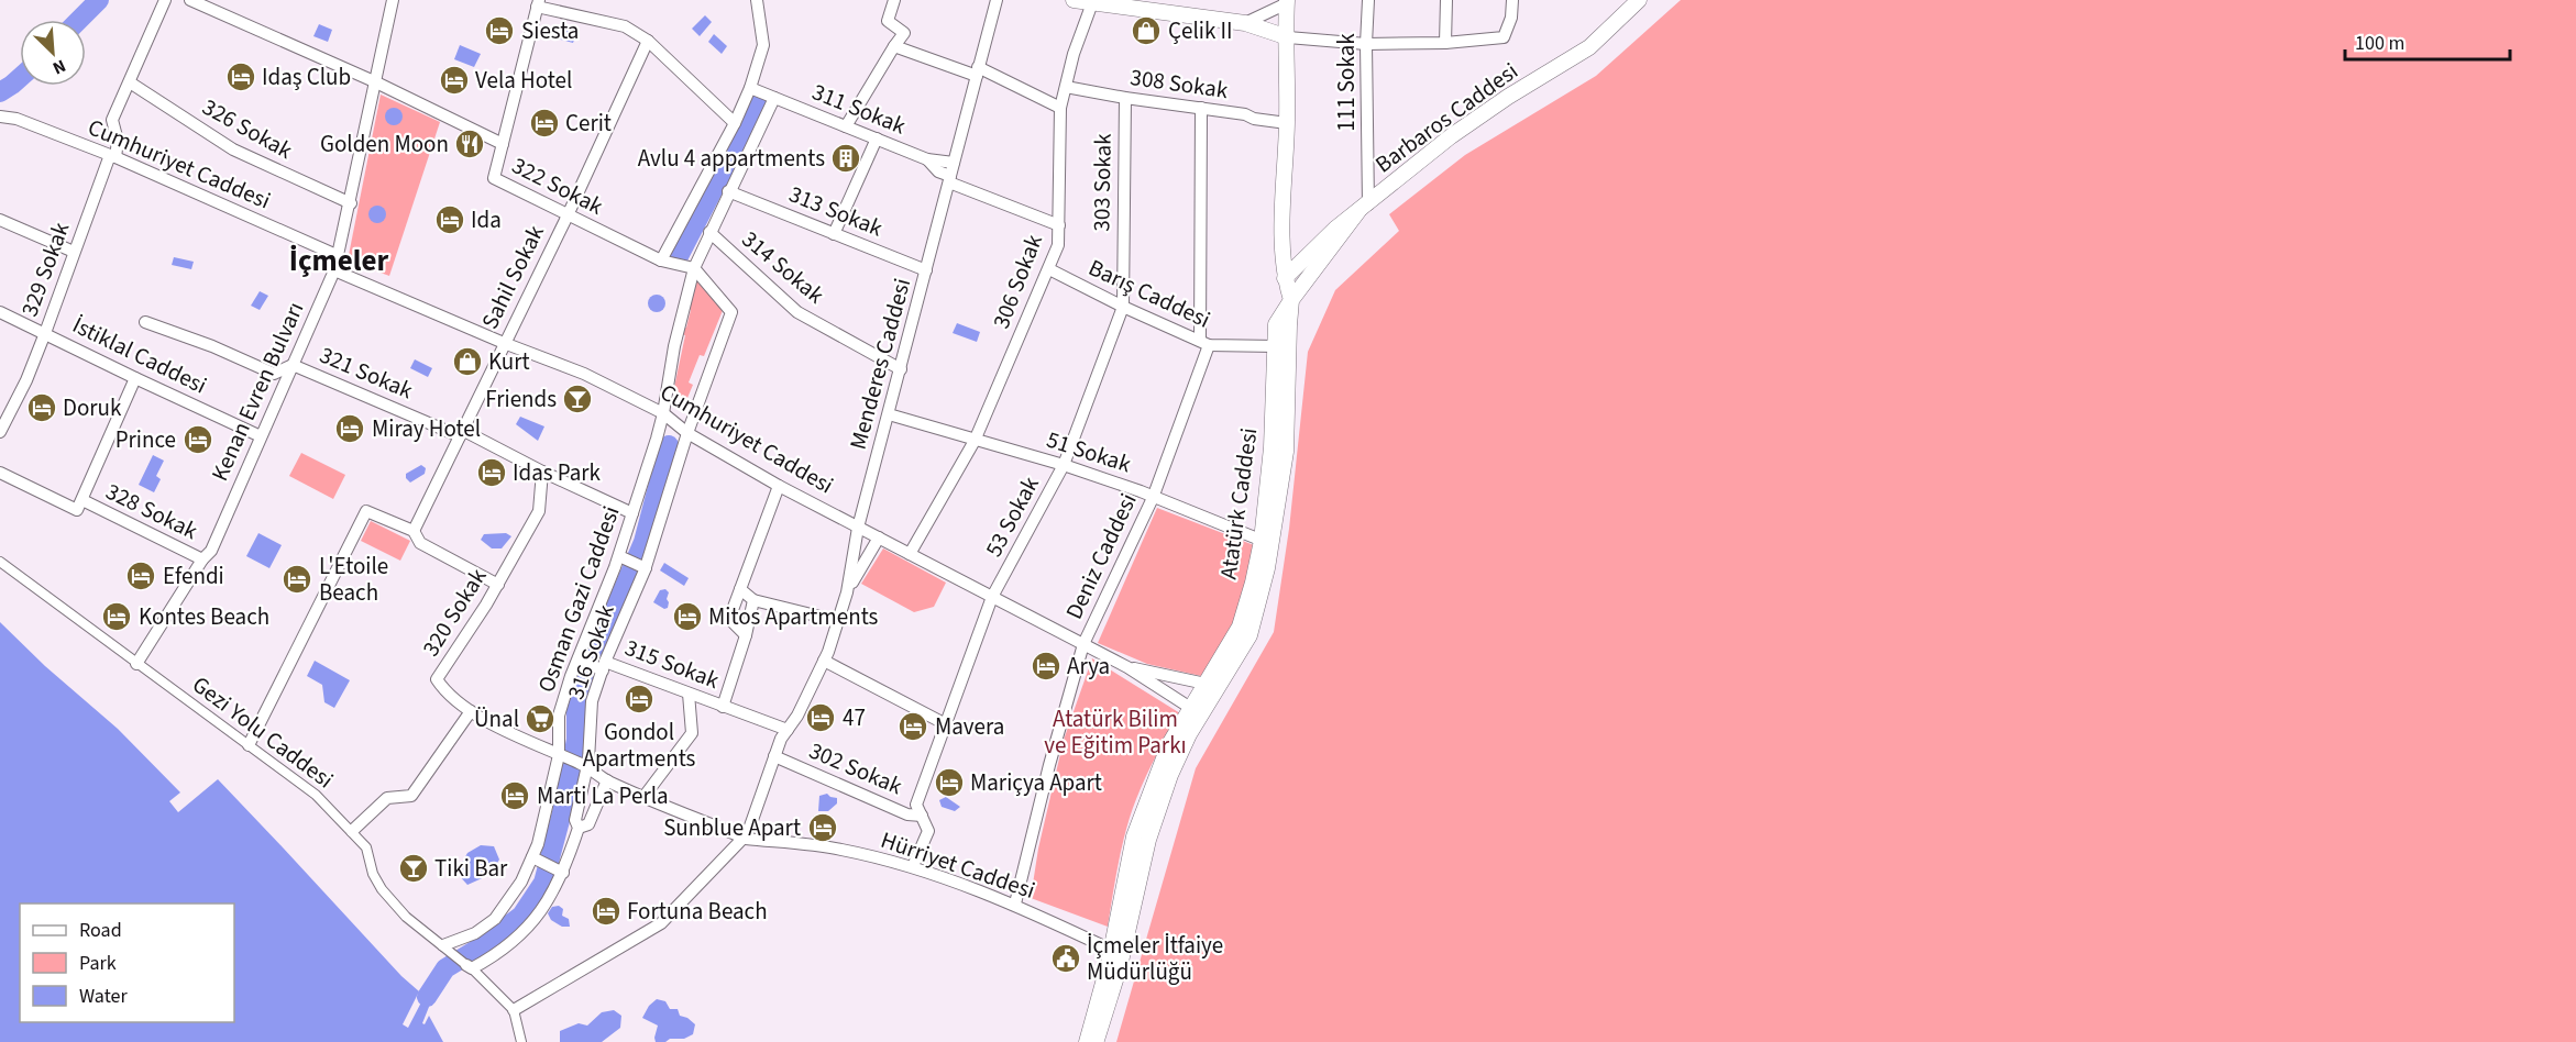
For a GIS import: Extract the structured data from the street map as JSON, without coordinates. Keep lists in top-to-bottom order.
{
  "streets": {
    "street": [
      "111 Sokak",
      "308 Sokak",
      "311 Sokak",
      "Barbaros Caddesi",
      "326 Sokak",
      "Cumhuriyet Caddesi",
      "303 Sokak",
      "322 Sokak",
      "313 Sokak",
      "314 Sokak",
      "329 Sokak",
      "Sahil Sokak",
      "306 Sokak",
      "Barış Caddesi",
      "İstiklal Caddesi",
      "Menderes Caddesi",
      "321 Sokak",
      "Kenan Evren Bulvarı",
      "51 Sokak",
      "Atatürk Caddesi",
      "328 Sokak",
      "53 Sokak",
      "Deniz Caddesi",
      "Osman Gazi Caddesi",
      "320 Sokak",
      "316 Sokak",
      "315 Sokak",
      "Gezi Yolu Caddesi",
      "302 Sokak",
      "Hürriyet Caddesi"
    ]
  },
  "crossings": [
    ["111 Sokak", "Barbaros Caddesi"],
    ["111 Sokak", "Atatürk Caddesi"],
    ["308 Sokak", "303 Sokak"],
    ["308 Sokak", "306 Sokak"],
    ["308 Sokak", "Atatürk Caddesi"],
    ["308 Sokak", "Deniz Caddesi"],
    ["311 Sokak", "Osman Gazi Caddesi"],
    ["Barbaros Caddesi", "Atatürk Caddesi"],
    ["326 Sokak", "329 Sokak"],
    ["326 Sokak", "Kenan Evren Bulvarı"],
    ["Cumhuriyet Caddesi", "329 Sokak"],
    ["Cumhuriyet Caddesi", "Sahil Sokak"],
    ["Cumhuriyet Caddesi", "306 Sokak"],
    ["Cumhuriyet Caddesi", "Menderes Caddesi"],
    ["Cumhuriyet Caddesi", "Kenan Evren Bulvarı"],
    ["Cumhuriyet Caddesi", "Atatürk Caddesi"],
    ["Cumhuriyet Caddesi", "53 Sokak"],
    ["Cumhuriyet Caddesi", "Deniz Caddesi"],
    ["Cumhuriyet Caddesi", "Osman Gazi Caddesi"],
    ["Cumhuriyet Caddesi", "316 Sokak"],
    ["303 Sokak", "Barış Caddesi"],
    ["303 Sokak", "53 Sokak"],
    ["322 Sokak", "Sahil Sokak"],
    ["313 Sokak", "Menderes Caddesi"],
    ["313 Sokak", "Osman Gazi Caddesi"],
    ["314 Sokak", "Menderes Caddesi"],
    ["314 Sokak", "Osman Gazi Caddesi"],
    ["329 Sokak", "İstiklal Caddesi"],
    ["Sahil Sokak", "321 Sokak"],
    ["306 Sokak", "Barış Caddesi"],
    ["306 Sokak", "51 Sokak"],
    ["Barış Caddesi", "Atatürk Caddesi"],
    ["Barış Caddesi", "53 Sokak"],
    ["Barış Caddesi", "Deniz Caddesi"],
    ["İstiklal Caddesi", "Kenan Evren Bulvarı"],
    ["İstiklal Caddesi", "328 Sokak"],
    ["Menderes Caddesi", "51 Sokak"],
    ["Menderes Caddesi", "315 Sokak"],
    ["Menderes Caddesi", "302 Sokak"],
    ["Menderes Caddesi", "Hürriyet Caddesi"],
    ["321 Sokak", "Kenan Evren Bulvarı"],
    ["321 Sokak", "Osman Gazi Caddesi"],
    ["321 Sokak", "320 Sokak"],
    ["Kenan Evren Bulvarı", "328 Sokak"],
    ["Kenan Evren Bulvarı", "Gezi Yolu Caddesi"],
    ["51 Sokak", "Atatürk Caddesi"],
    ["51 Sokak", "53 Sokak"],
    ["51 Sokak", "Deniz Caddesi"],
    ["Atatürk Caddesi", "Hürriyet Caddesi"],
    ["Deniz Caddesi", "Hürriyet Caddesi"],
    ["Osman Gazi Caddesi", "320 Sokak"],
    ["Osman Gazi Caddesi", "315 Sokak"],
    ["Osman Gazi Caddesi", "Gezi Yolu Caddesi"],
    ["320 Sokak", "316 Sokak"],
    ["320 Sokak", "Hürriyet Caddesi"],
    ["316 Sokak", "315 Sokak"],
    ["316 Sokak", "Gezi Yolu Caddesi"]
  ],
  "districts": ["İçmeler"],
  "parks": ["Atatürk Bilim ve Eğitim Parkı"],
  "places": {
    "hotel": [
      "Siesta",
      "Idaş Club",
      "Vela Hotel",
      "Cerit",
      "Ida",
      "Doruk",
      "Miray Hotel",
      "Prince",
      "Idas Park",
      "Efendi",
      "L'Etoile Beach",
      "Kontes Beach",
      "Mitos Apartments",
      "Arya",
      "Gondol Apartments",
      "47",
      "Mavera",
      "Mariçya Apart",
      "Marti La Perla",
      "Sunblue Apart",
      "Fortuna Beach"
    ],
    "shop": ["Çelik II", "Kurt"],
    "restaurant": ["Golden Moon"],
    "building": ["Avlu 4 appartments"],
    "bar": ["Friends", "Tiki Bar"],
    "supermarket": ["Ünal"],
    "public building": ["İçmeler İtfaiye Müdürlüğü"]
  },
  "legend": ["Road", "Park", "Water"],
  "scale_bar": "100 m",
  "north": "bottom right"
}
